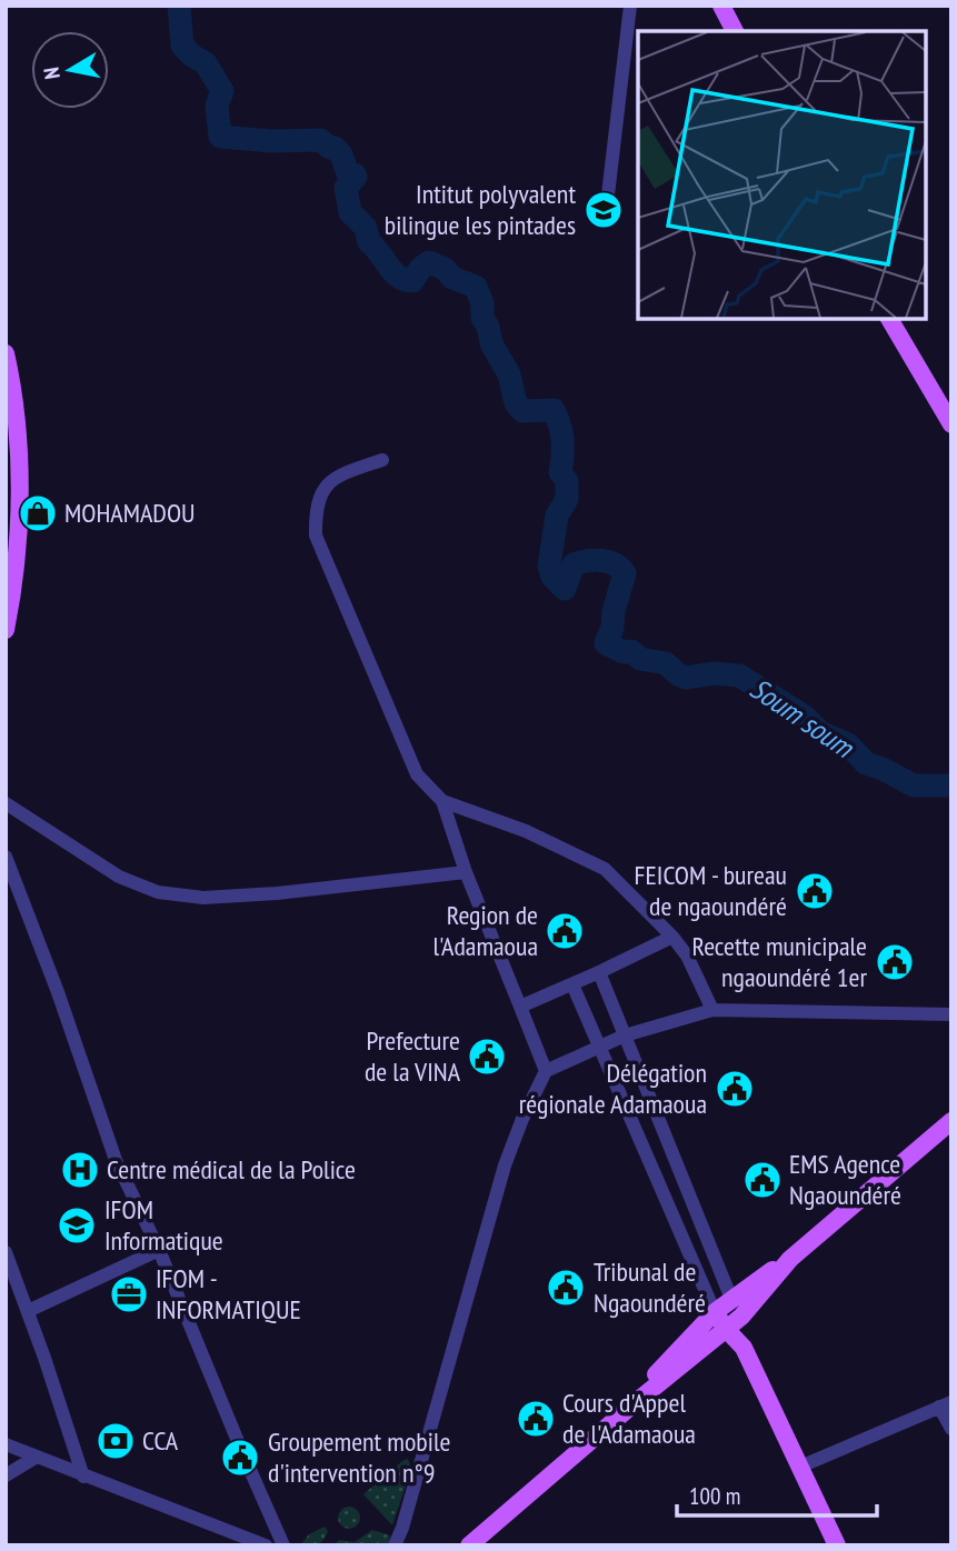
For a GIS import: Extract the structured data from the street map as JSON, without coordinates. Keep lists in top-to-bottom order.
{
  "water": ["Soum soum"],
  "places": {
    "school or university": ["Intitut polyvalent bilingue les pintades", "IFOM Informatique"],
    "shop": ["MOHAMADOU"],
    "public building": [
      "FEICOM - bureau de ngaoundéré",
      "Region de l'Adamaoua",
      "Recette municipale ngaoundéré 1er",
      "Prefecture de la VINA",
      "Délégation régionale Adamaoua",
      "EMS Agence Ngaoundéré",
      "Tribunal de Ngaoundéré",
      "Cours d'Appel de l'Adamaoua",
      "Groupement mobile d'intervention n°9"
    ],
    "hospital": ["Centre médical de la Police"],
    "office": ["IFOM - INFORMATIQUE"],
    "bank": ["CCA"]
  },
  "scale_bar": "100 m",
  "north": "left"
}
